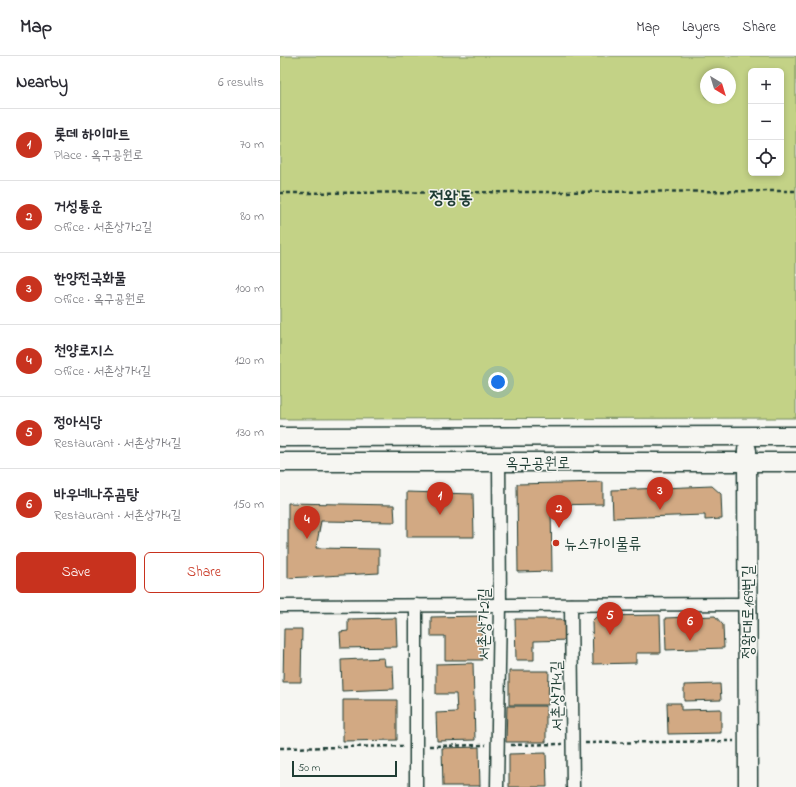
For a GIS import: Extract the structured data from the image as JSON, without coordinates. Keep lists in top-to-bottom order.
{
  "streets": {
    "street": [
      "옥구공원로",
      "정왕대로169번길",
      "서촌상가2길",
      "서촌상가4길"
    ]
  },
  "crossings": [
    ["옥구공원로", "정왕대로169번길"],
    ["옥구공원로", "서촌상가2길"]
  ],
  "districts": ["정왕동"],
  "places": ["뉴스카이물류"],
  "scale_bar": "50 m",
  "north": "bottom right",
  "page": {
    "header": "Map",
    "nav": ["Map", "Layers", "Share"],
    "heading": ["Nearby", "6 results"],
    "map_buttons": ["+", "−"],
    "list": [
      {
        "mark": "1",
        "name": "롯데 하이마트",
        "note": "Place · 옥구공원로",
        "value": "70 m"
      },
      {
        "mark": "2",
        "name": "거성통운",
        "note": "Office · 서촌상가2길",
        "value": "80 m"
      },
      {
        "mark": "3",
        "name": "한양전국화물",
        "note": "Office · 옥구공원로",
        "value": "100 m"
      },
      {
        "mark": "4",
        "name": "천양로지스",
        "note": "Office · 서촌상가4길",
        "value": "120 m"
      },
      {
        "mark": "5",
        "name": "정아식당",
        "note": "Restaurant · 서촌상가4길",
        "value": "130 m"
      },
      {
        "mark": "6",
        "name": "바우네나주곰탕",
        "note": "Restaurant · 서촌상가4길",
        "value": "150 m"
      }
    ],
    "pins": [
      "3",
      "1",
      "2",
      "4",
      "5",
      "6"
    ],
    "buttons": ["Save", "Share"],
    "scale": "50 m"
  }
}
